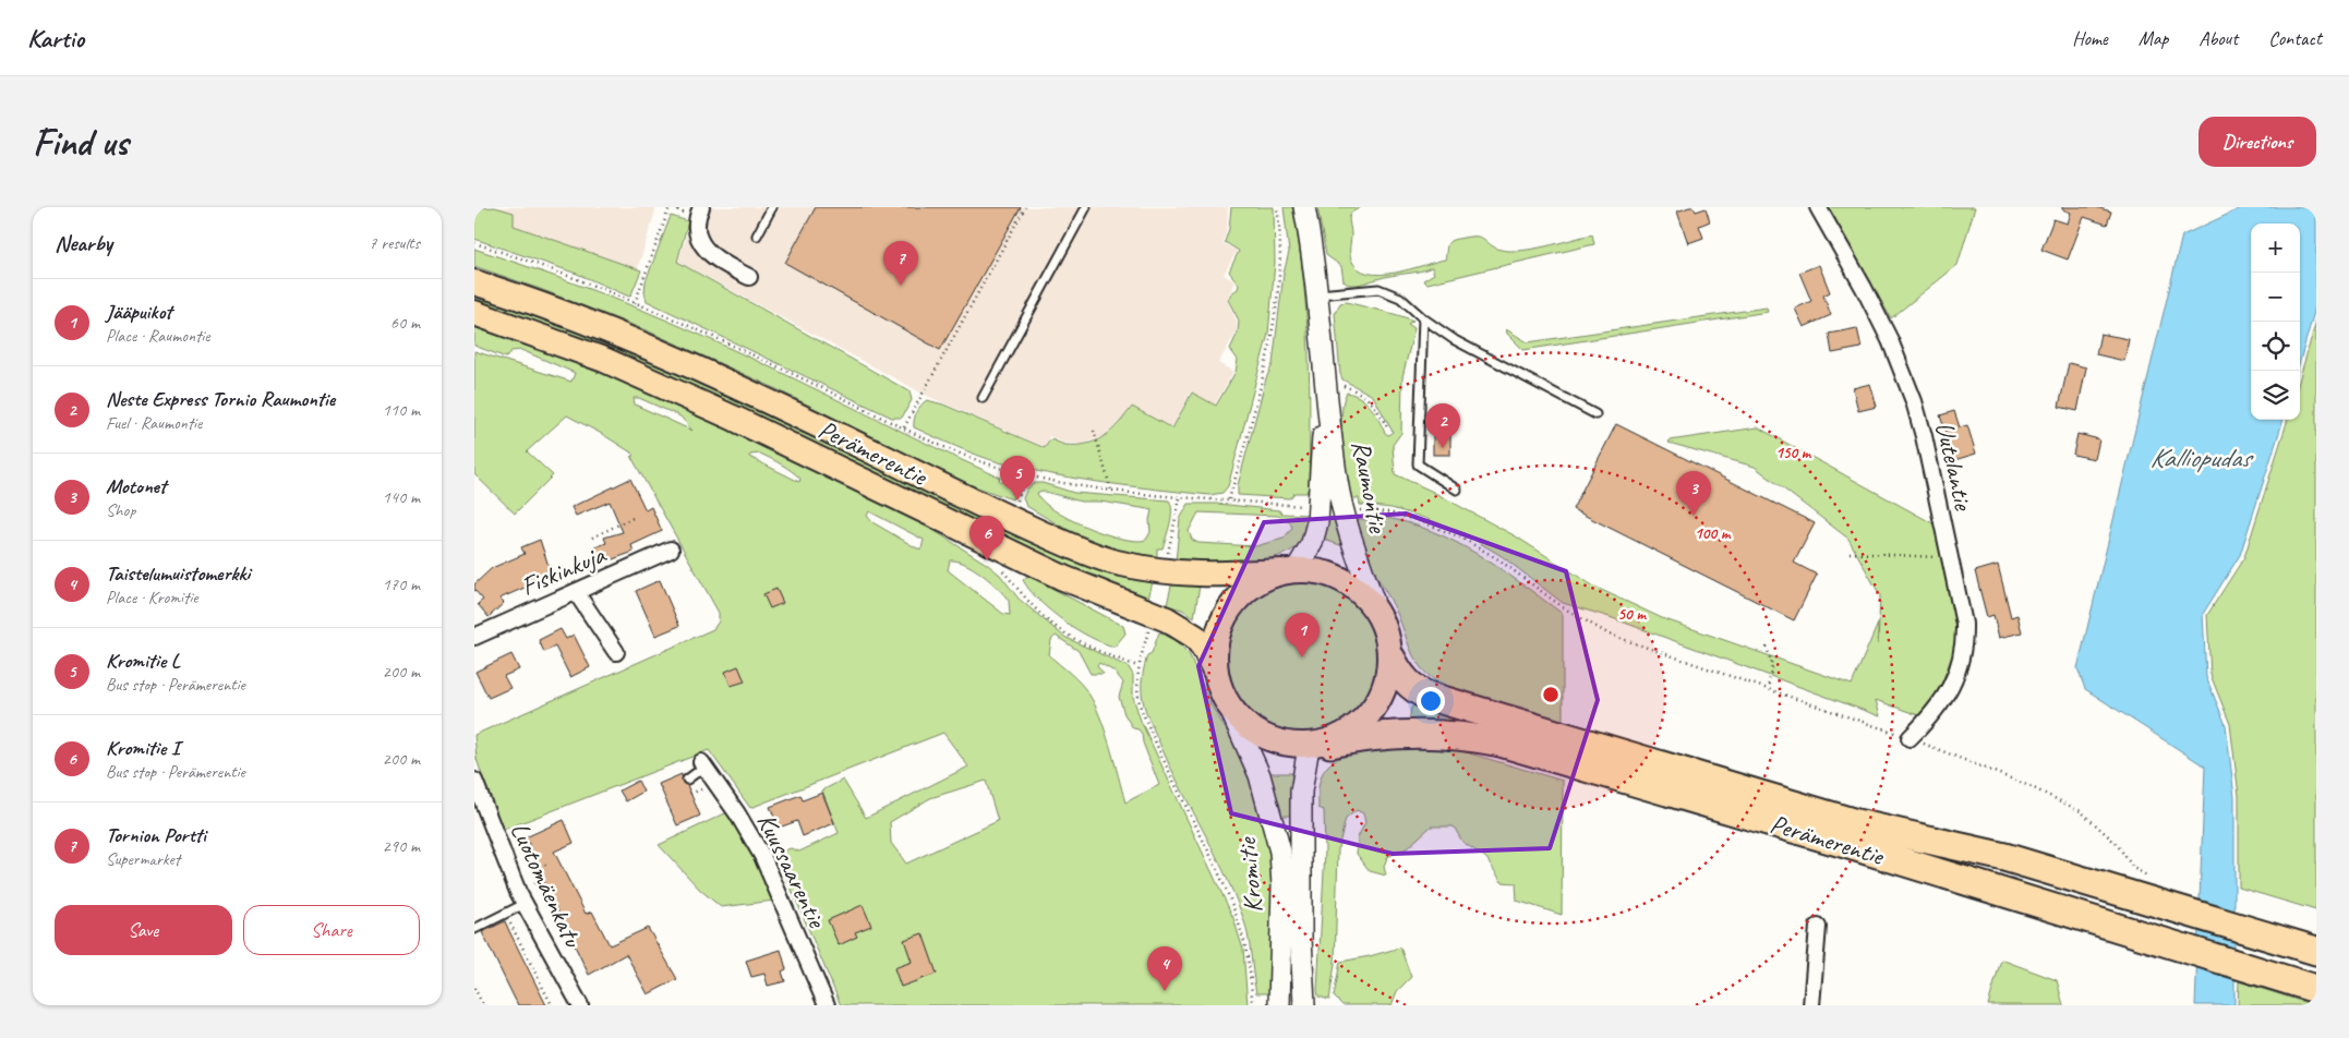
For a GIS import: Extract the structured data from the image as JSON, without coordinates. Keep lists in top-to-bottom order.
{
  "streets": {
    "highway": ["Perämerentie"],
    "main road": ["Raumontie", "Kromitie"],
    "street": [
      "Uutelantie",
      "Fiskinkuja",
      "Kuussaarentie",
      "Luotomäenkatu"
    ]
  },
  "crossings": [
    ["Perämerentie", "Raumontie"],
    ["Perämerentie", "Kromitie"],
    ["Raumontie", "Kromitie"]
  ],
  "water": ["Kalliopudas"],
  "page": {
    "header": "Kartio",
    "nav": [
      "Home",
      "Map",
      "About",
      "Contact"
    ],
    "buttons": [
      "Directions",
      ["Save", "Share"]
    ],
    "title": "Find us",
    "heading": ["Nearby", "7 results"],
    "map_buttons": ["+", "−"],
    "pins": [
      "7",
      "2",
      "5",
      "3",
      "6",
      "1",
      "4"
    ],
    "list": [
      {
        "mark": "1",
        "name": "Jääpuikot",
        "note": "Place · Raumontie",
        "value": "60 m"
      },
      {
        "mark": "2",
        "name": "Neste Express Tornio Raumontie",
        "note": "Fuel · Raumontie",
        "value": "110 m"
      },
      {
        "mark": "3",
        "name": "Motonet",
        "note": "Shop",
        "value": "140 m"
      },
      {
        "mark": "4",
        "name": "Taistelumuistomerkki",
        "note": "Place · Kromitie",
        "value": "170 m"
      },
      {
        "mark": "5",
        "name": "Kromitie L",
        "note": "Bus stop · Perämerentie",
        "value": "200 m"
      },
      {
        "mark": "6",
        "name": "Kromitie I",
        "note": "Bus stop · Perämerentie",
        "value": "200 m"
      },
      {
        "mark": "7",
        "name": "Tornion Portti",
        "note": "Supermarket",
        "value": "290 m"
      }
    ]
  },
  "rings": ["150 m", "100 m", "50 m"]
}
